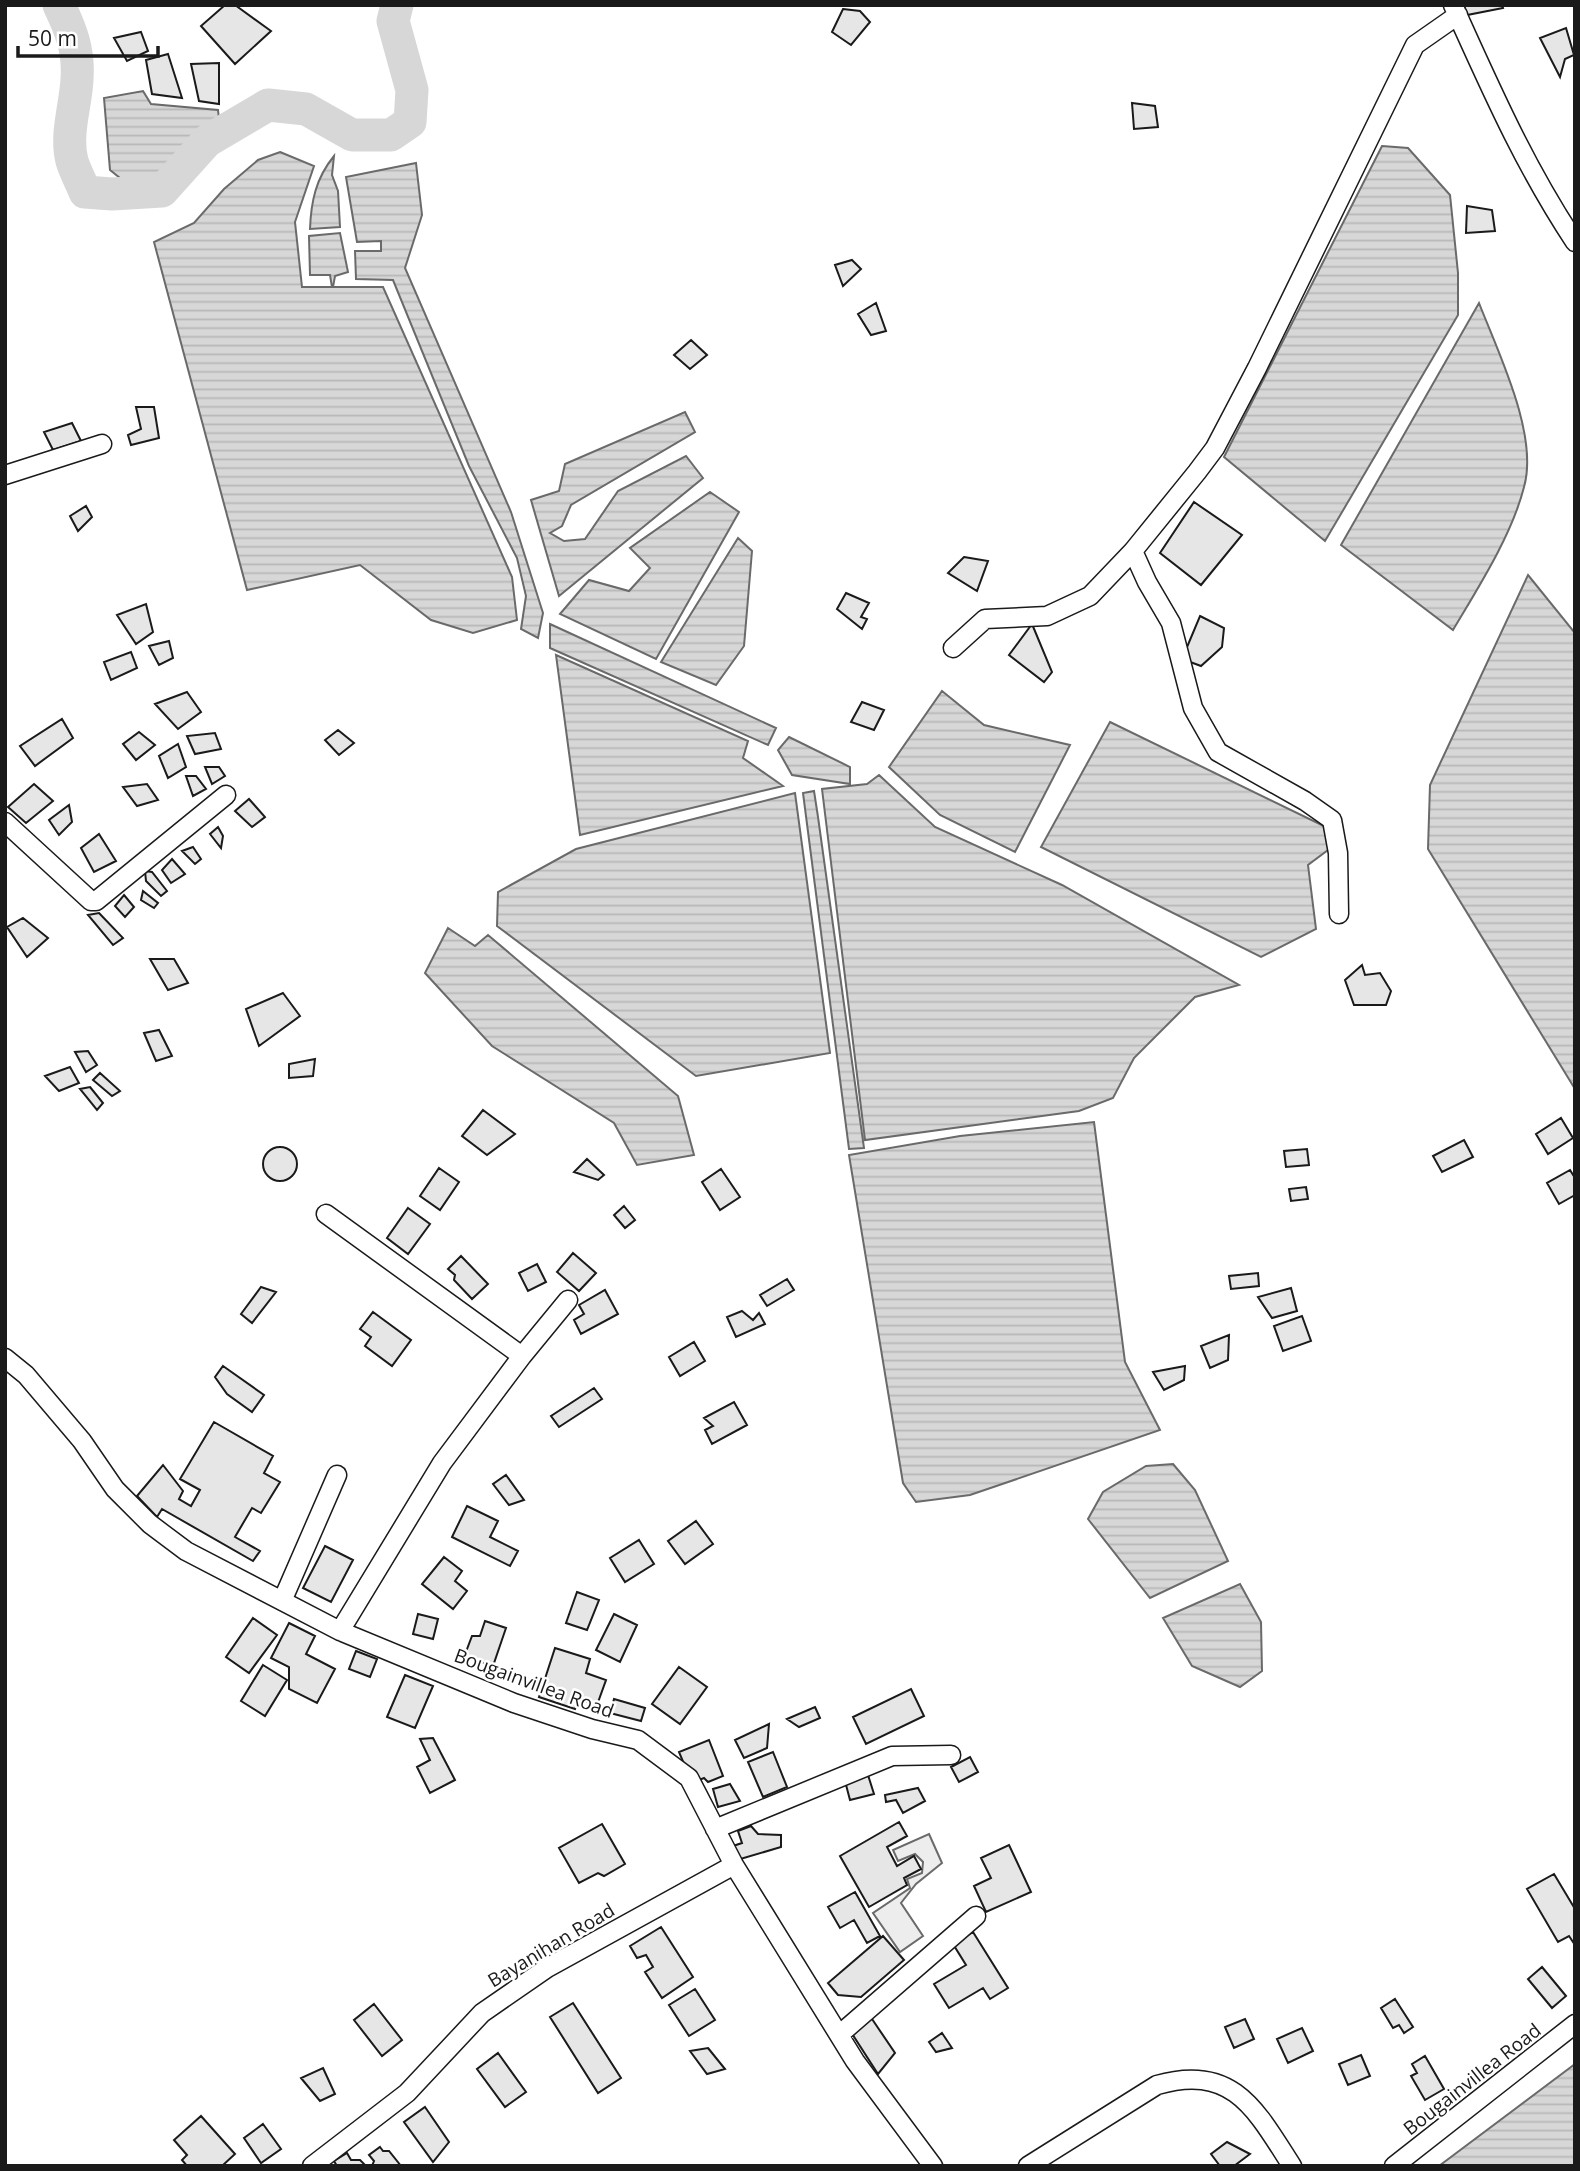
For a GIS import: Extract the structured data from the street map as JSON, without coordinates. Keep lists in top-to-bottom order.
{
  "streets": {
    "street": ["Bougainvillea Road", "Bayanihan Road"]
  },
  "crossings": [
    ["Bougainvillea Road", "Bayanihan Road"]
  ],
  "scale_bar": "50 m"
}
